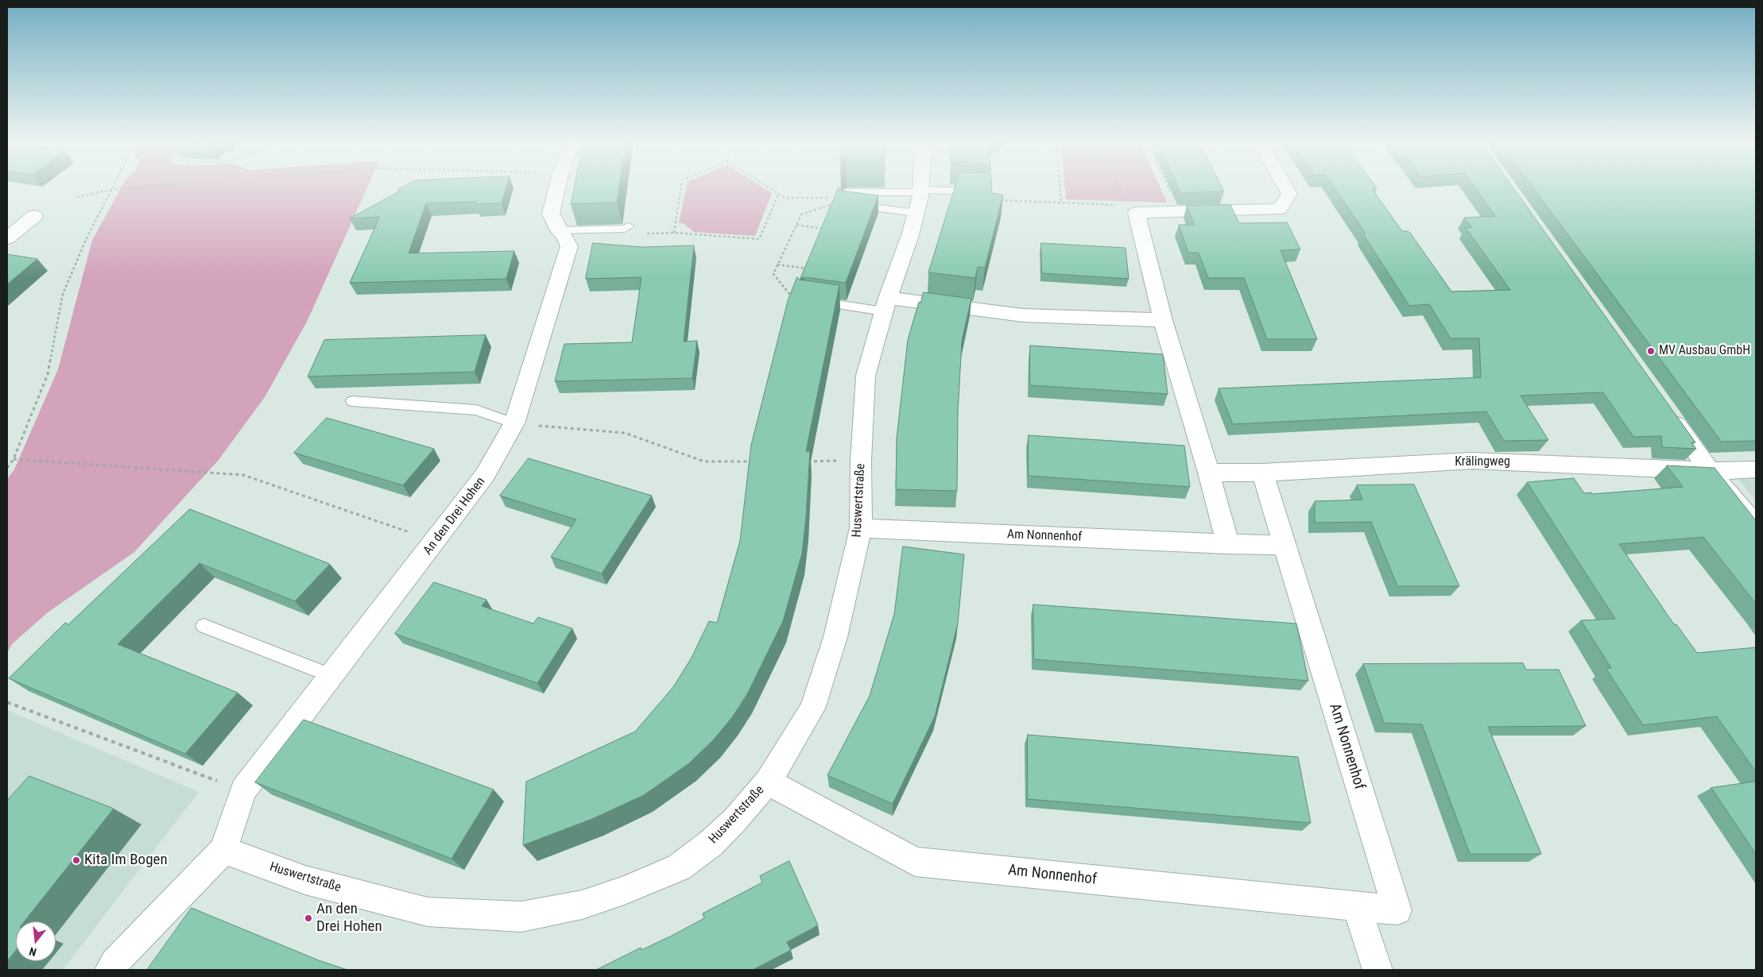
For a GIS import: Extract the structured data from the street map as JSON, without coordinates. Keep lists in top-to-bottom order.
{
  "streets": {
    "street": [
      "Krälingweg",
      "Huswertstraße",
      "An den Drei Hohen",
      "Am Nonnenhof"
    ]
  },
  "crossings": [
    ["Krälingweg", "Am Nonnenhof"],
    ["Huswertstraße", "An den Drei Hohen"],
    ["Huswertstraße", "Am Nonnenhof"]
  ],
  "places": ["MV Ausbau GmbH", "Kita Im Bogen", "An den Drei Hohen"],
  "north": "bottom"
}
